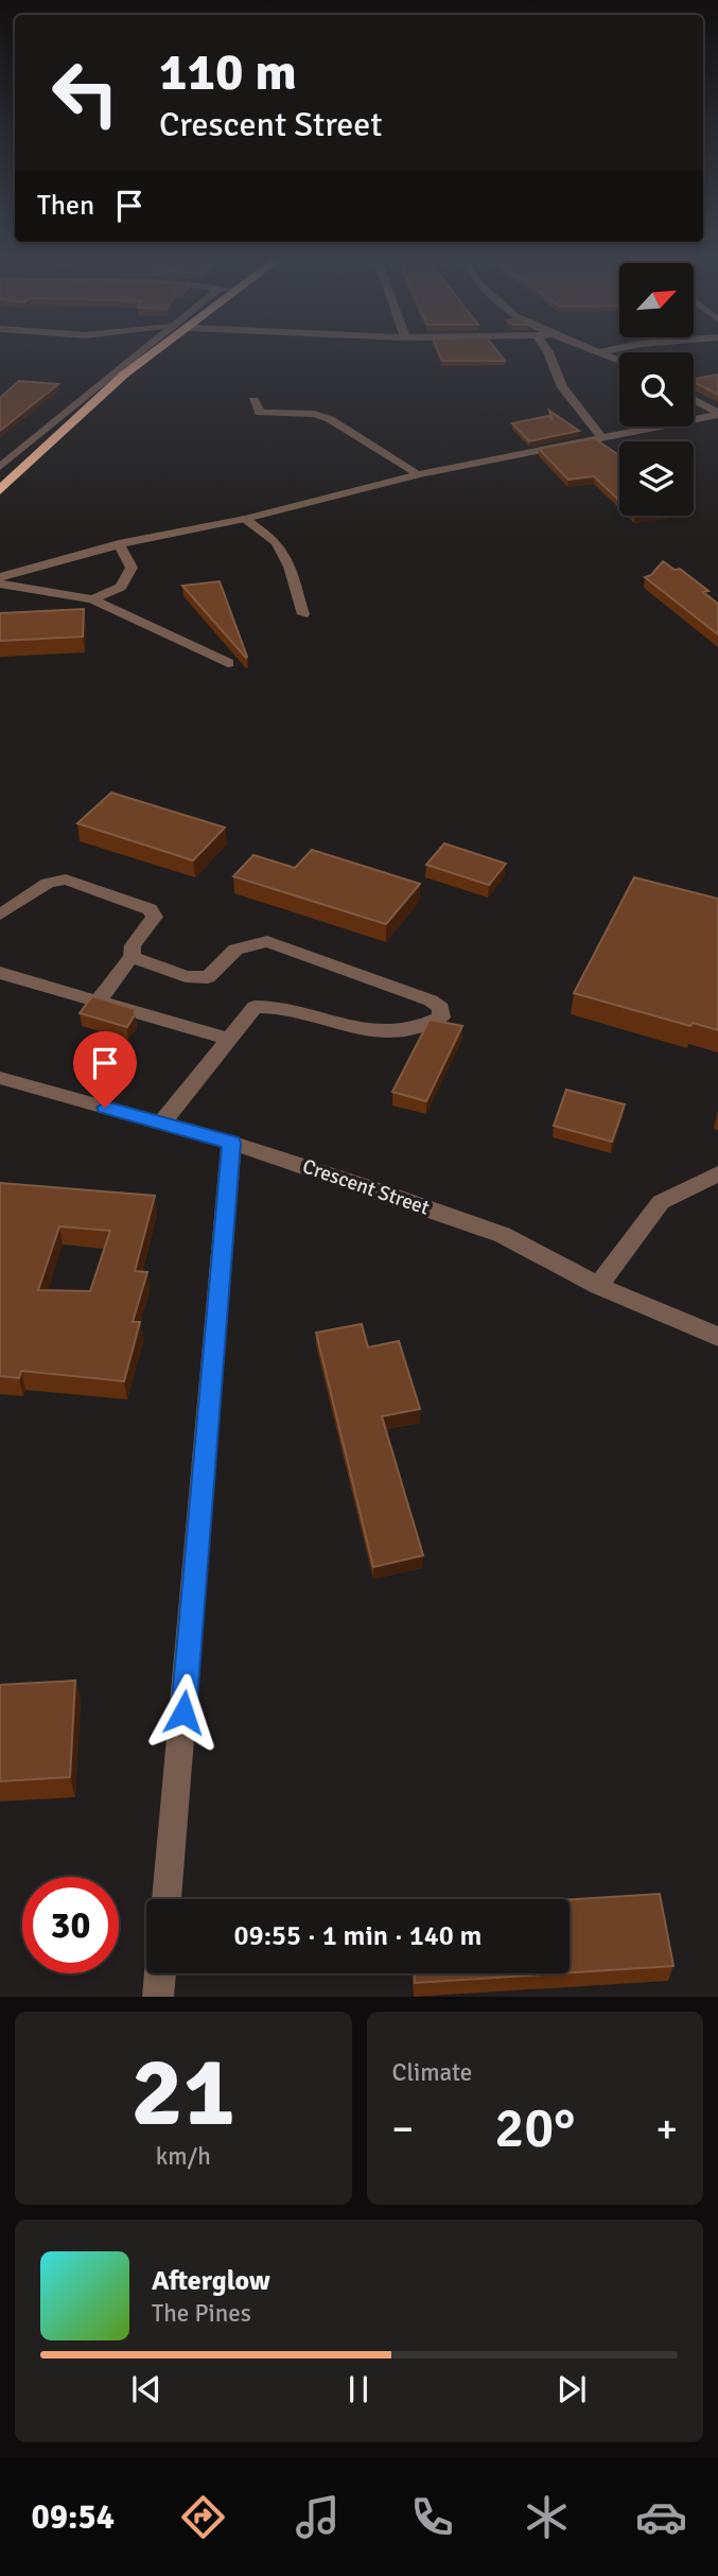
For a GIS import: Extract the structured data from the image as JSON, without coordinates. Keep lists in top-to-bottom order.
{
  "streets": {
    "street": ["Crescent Street"]
  },
  "north": "top right",
  "page": {
    "turn": ["110 m", "Crescent Street"],
    "then": "Then",
    "limit": "30",
    "trip": "09:55 · 1 min · 140 m",
    "tile": [
      ["21", "km/h"],
      "Climate"
    ],
    "heat": ["−", "20°", "+"],
    "song": ["Afterglow", "The Pines"],
    "tabs": "09:54"
  }
}
